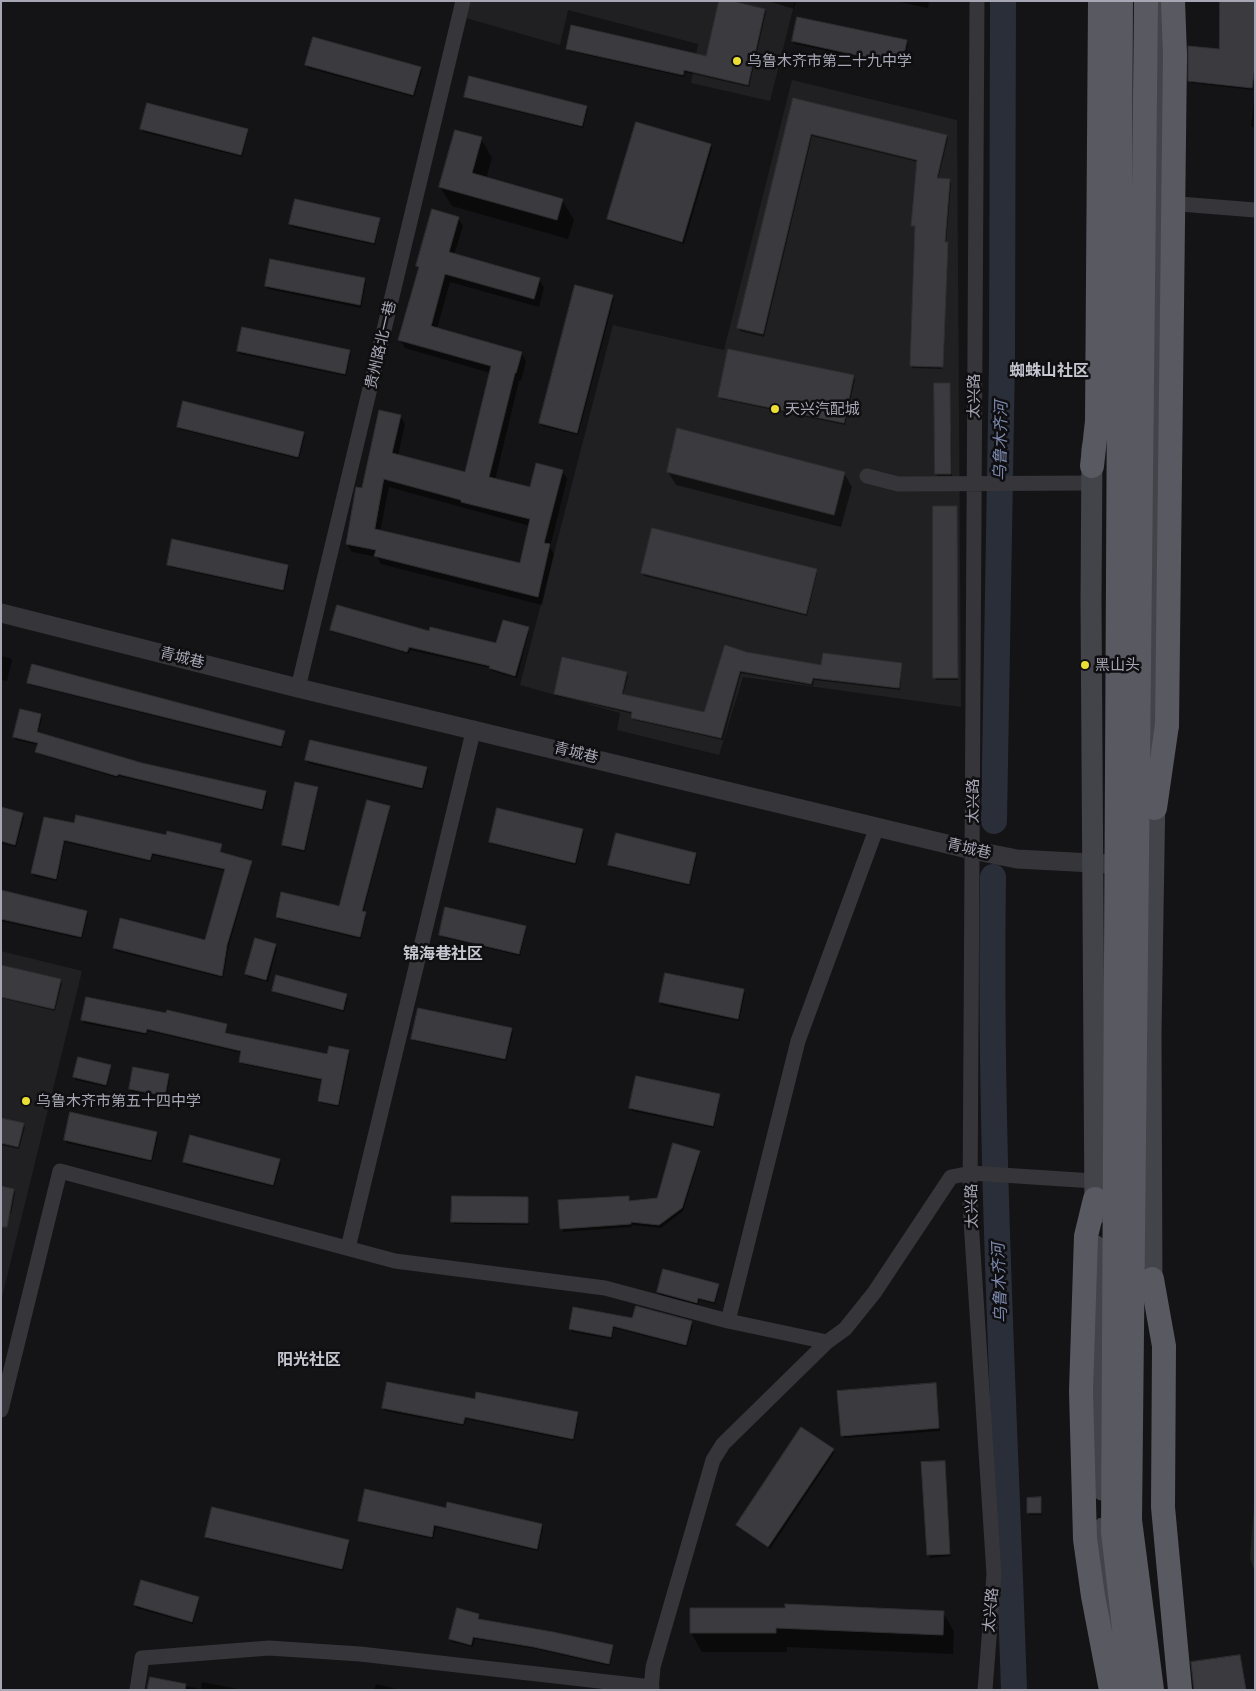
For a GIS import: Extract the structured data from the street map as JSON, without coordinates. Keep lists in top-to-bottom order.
{
  "streets": {
    "street": ["贵州路北一巷", "太兴路", "青城巷"]
  },
  "crossings": [
    ["贵州路北一巷", "青城巷"],
    ["太兴路", "青城巷"]
  ],
  "districts": ["蜘蛛山社区", "锦海巷社区", "阳光社区"],
  "water": ["乌鲁木齐河"],
  "places": [
    "乌鲁木齐市第二十九中学",
    "天兴汽配城",
    "黑山头",
    "乌鲁木齐市第五十四中学"
  ]
}
